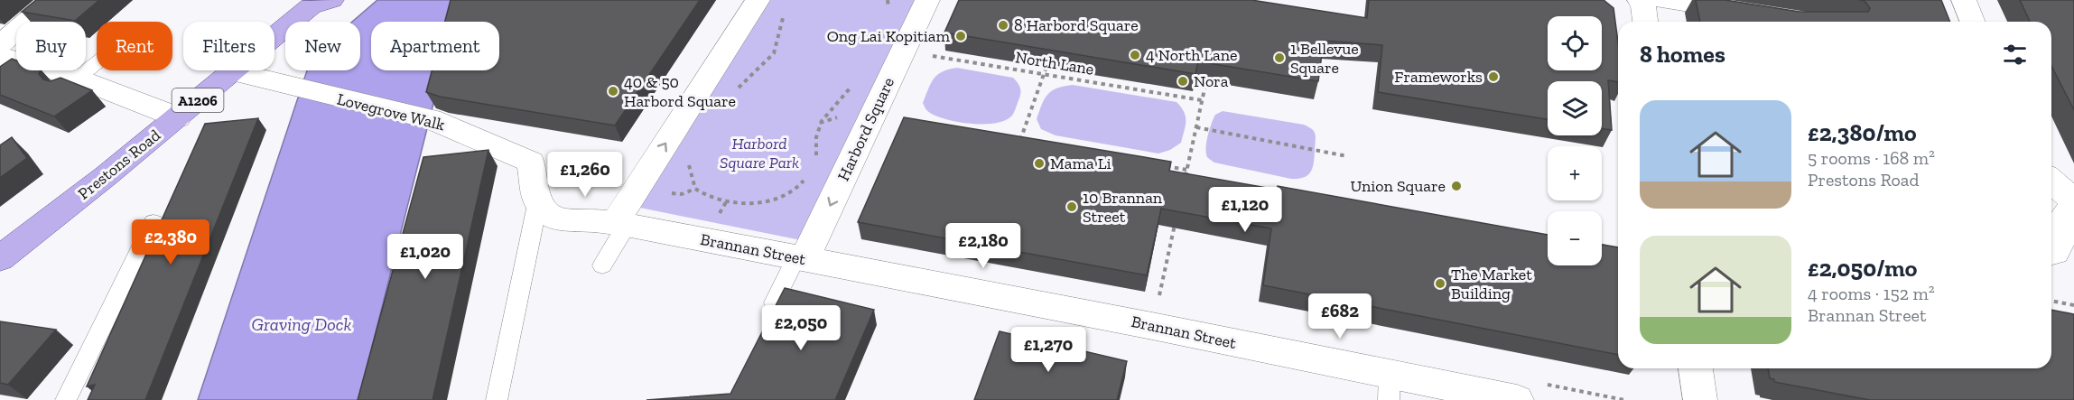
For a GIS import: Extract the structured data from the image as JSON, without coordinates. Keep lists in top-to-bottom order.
{
  "streets": {
    "main road": ["A1206", "Prestons Road"],
    "street": ["Lovegrove Walk", "Harbord Square", "Brannan Street"],
    "path": ["North Lane"]
  },
  "crossings": [
    ["North Lane", "Harbord Square"],
    ["Lovegrove Walk", "Prestons Road"],
    ["Lovegrove Walk", "Brannan Street"],
    ["Harbord Square", "Brannan Street"]
  ],
  "water": ["Graving Dock"],
  "parks": ["Harbord Square Park"],
  "places": [
    "8 Harbord Square",
    "Ong Lai Kopitiam",
    "4 North Lane",
    "1 Bellevue Square",
    "Frameworks",
    "Nora",
    "40 & 50 Harbord Square",
    "Mama Li",
    "Union Square",
    "10 Brannan Street",
    "The Market Building"
  ],
  "page": {
    "map_buttons": ["+", "−"],
    "chip": [
      "Buy",
      "Rent",
      "Filters",
      "New",
      "Apartment"
    ],
    "heading": "8 homes",
    "list": [
      {
        "name": "£2,380/mo",
        "note": "5 rooms · 168 m² · Prestons Road"
      },
      {
        "name": "£2,050/mo",
        "note": "4 rooms · 152 m² · Brannan Street"
      }
    ],
    "price": [
      "£1,260",
      "£1,120",
      "£2,380",
      "£2,180",
      "£1,020",
      "£682",
      "£2,050",
      "£1,270"
    ]
  }
}
